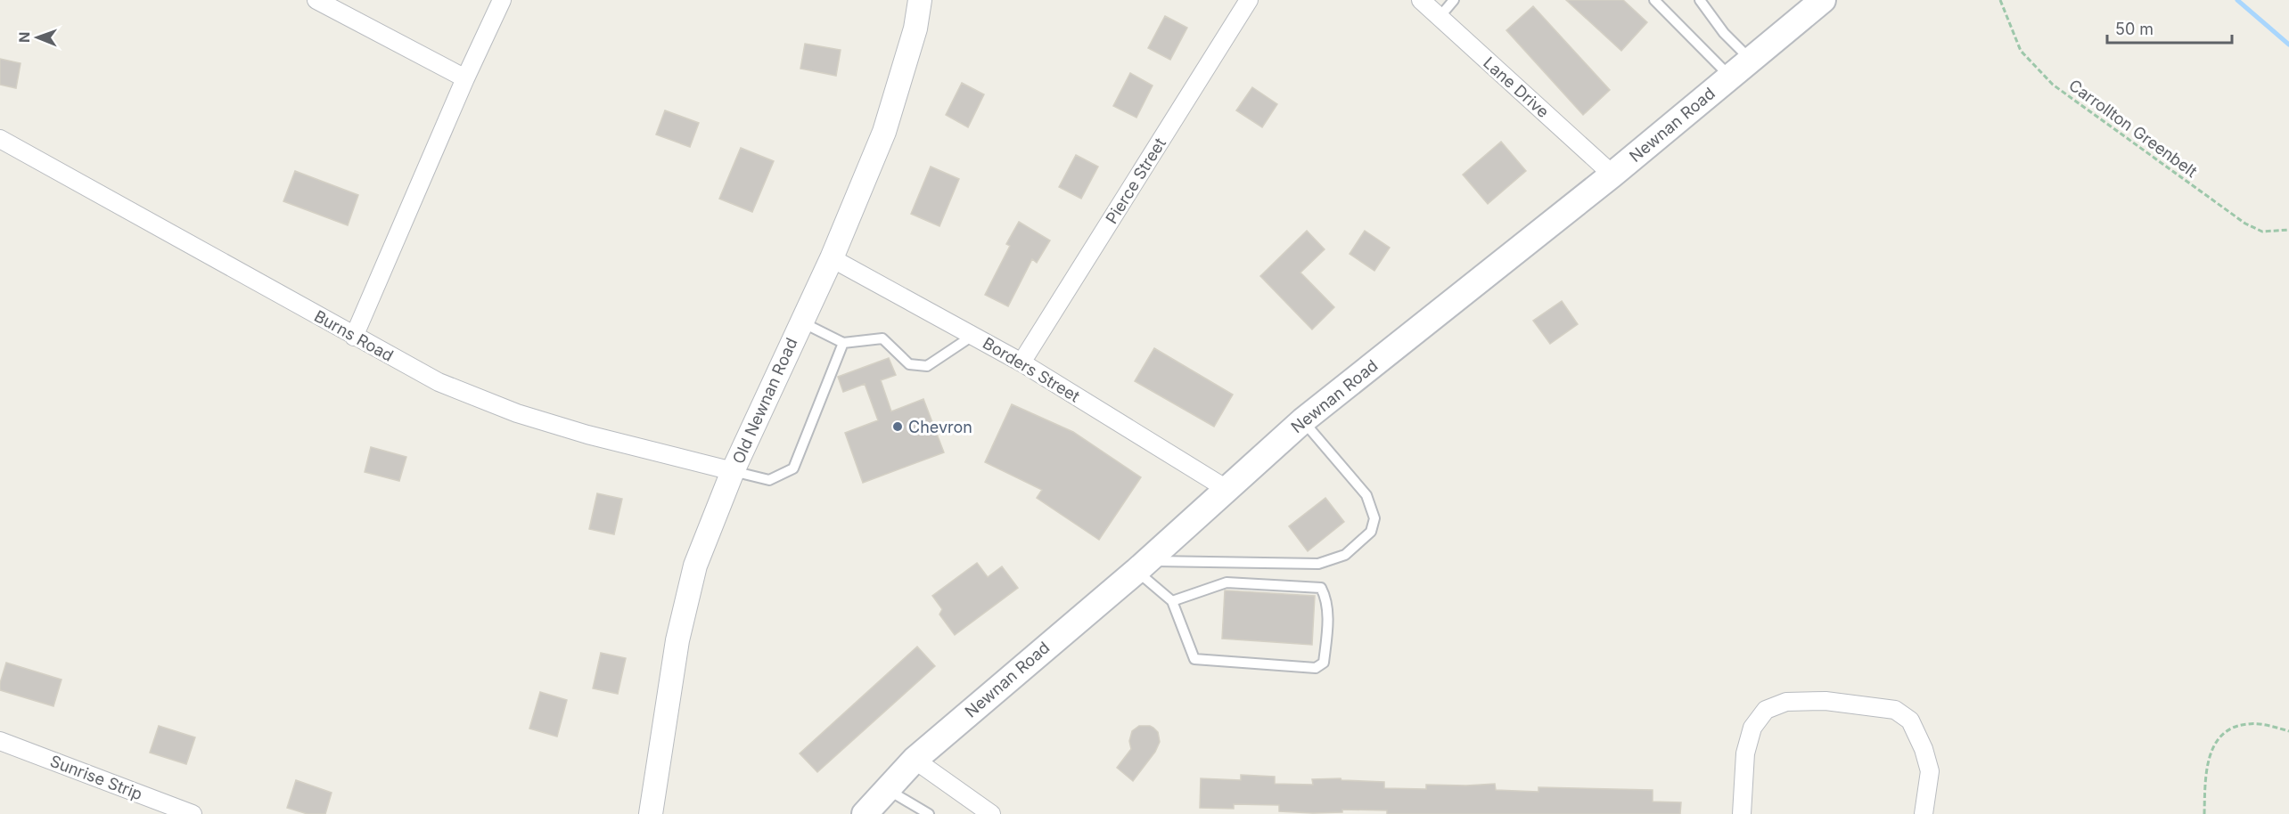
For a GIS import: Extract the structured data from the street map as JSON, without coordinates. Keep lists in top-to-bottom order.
{
  "streets": {
    "main road": ["Newnan Road"],
    "street": [
      "Lane Drive",
      "Pierce Street",
      "Burns Road",
      "Borders Street",
      "Old Newnan Road",
      "Sunrise Strip"
    ],
    "path": ["Carrollton Greenbelt"]
  },
  "crossings": [
    ["Lane Drive", "Newnan Road"],
    ["Newnan Road", "Borders Street"],
    ["Pierce Street", "Borders Street"],
    ["Burns Road", "Old Newnan Road"],
    ["Borders Street", "Old Newnan Road"]
  ],
  "places": ["Chevron"],
  "scale_bar": "50 m",
  "north": "left"
}
